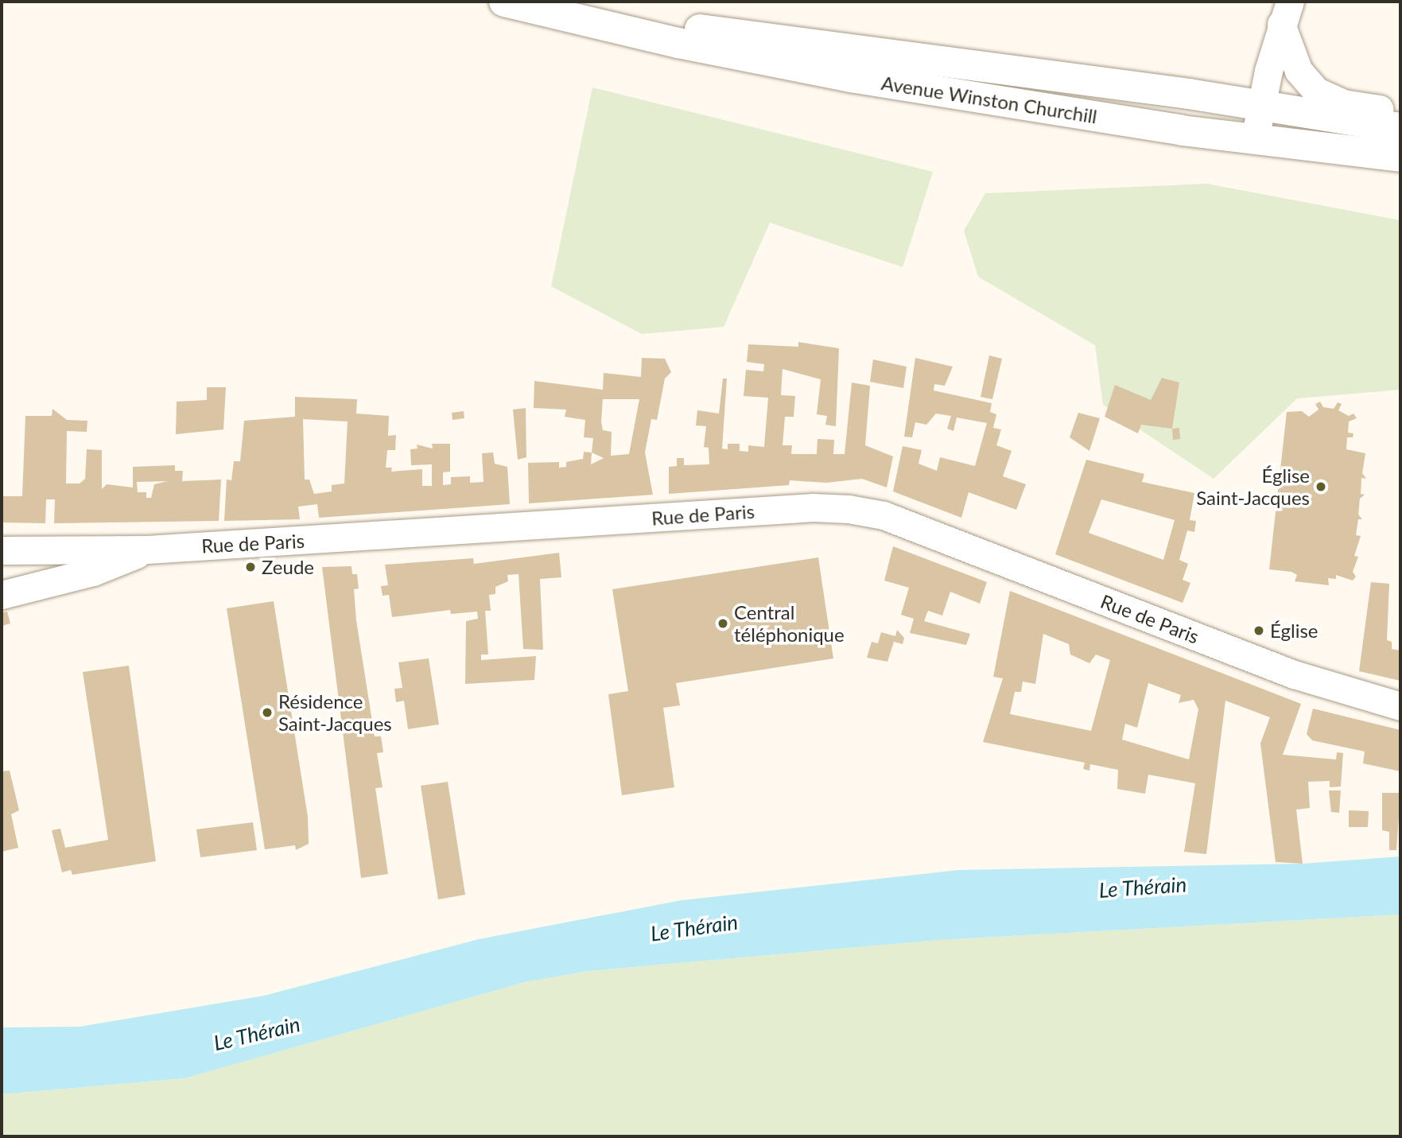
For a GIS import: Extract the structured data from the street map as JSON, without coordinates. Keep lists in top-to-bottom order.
{
  "streets": {
    "main road": ["Avenue Winston Churchill"],
    "street": ["Rue de Paris"]
  },
  "water": ["Le Thérain"],
  "places": [
    "Église Saint-Jacques",
    "Zeude",
    "Central téléphonique",
    "Église",
    "Résidence Saint-Jacques"
  ]
}
